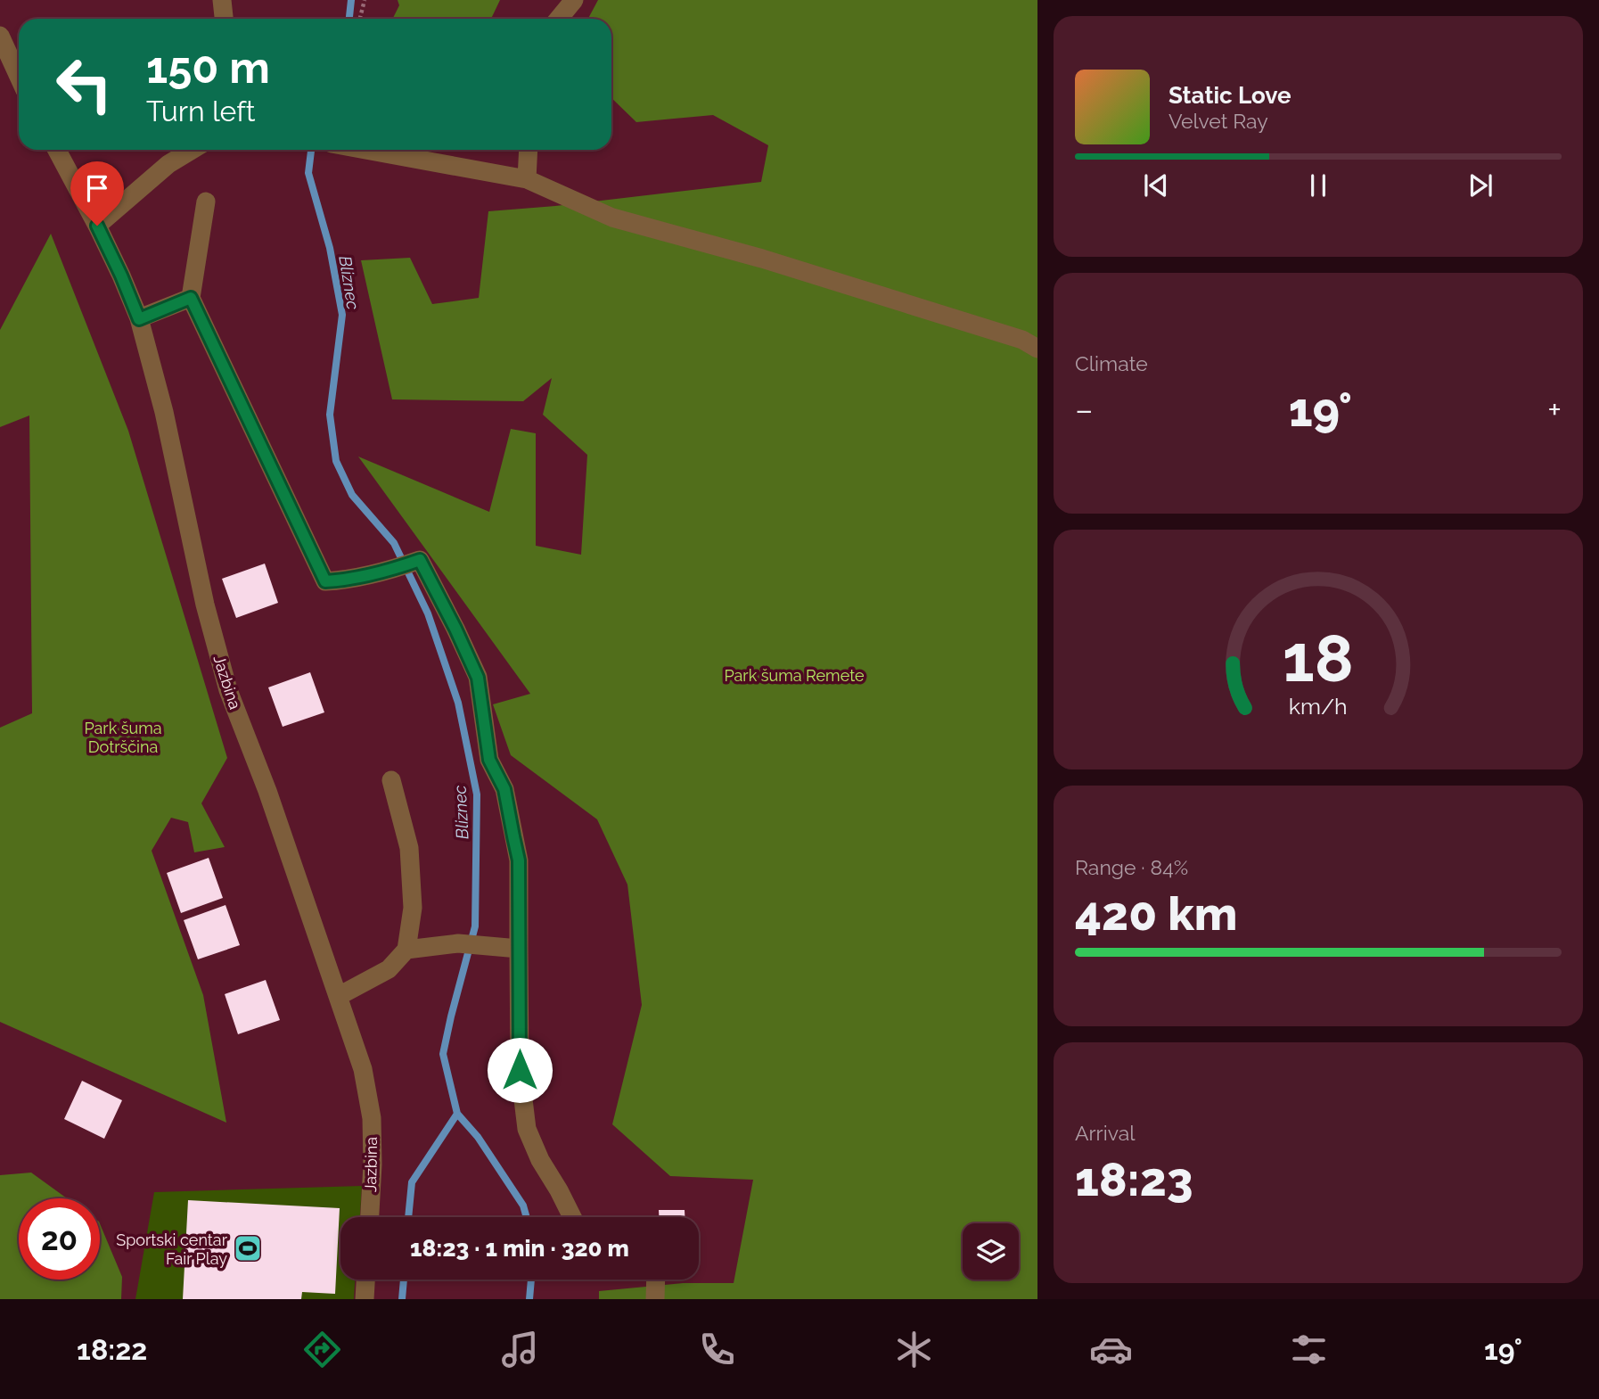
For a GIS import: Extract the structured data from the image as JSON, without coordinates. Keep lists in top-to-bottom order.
{
  "streets": {
    "street": ["Jazbina"]
  },
  "water": ["Bliznec"],
  "parks": ["Park šuma Remete", "Park šuma Dotrščina"],
  "places": {
    "sports": ["Sportski centar Fair Play"]
  },
  "page": {
    "turn": ["150 m", "Turn left"],
    "song": ["Static Love", "Velvet Ray"],
    "tile": [
      "Climate",
      ["Range · 84%", "420 km"],
      ["Arrival", "18:23"]
    ],
    "heat": ["−", "19°", "+"],
    "limit": "20",
    "trip": "18:23 · 1 min · 320 m",
    "tabs": ["18:22", "19°"],
    "gauge": ["18", "km/h"]
  }
}
